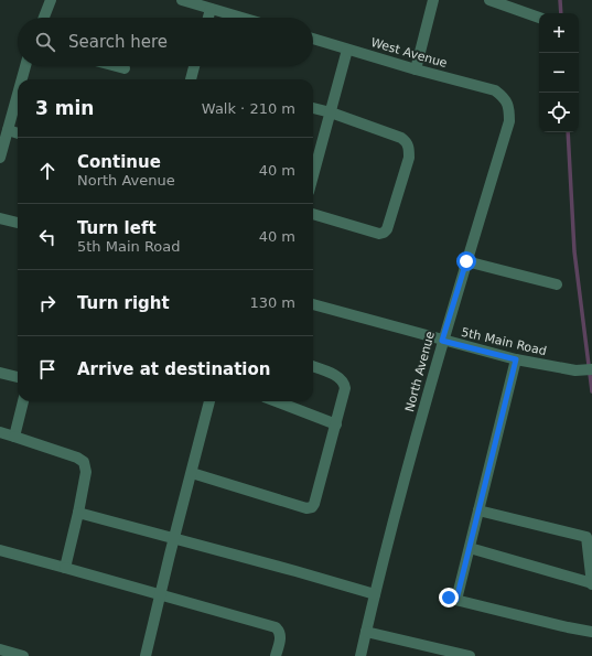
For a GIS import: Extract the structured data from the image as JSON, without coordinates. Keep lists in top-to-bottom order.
{
  "streets": {
    "street": ["West Avenue", "5th Main Road", "North Avenue"]
  },
  "crossings": [
    ["West Avenue", "North Avenue"],
    ["5th Main Road", "North Avenue"]
  ],
  "page": {
    "map_buttons": ["+", "−"],
    "search": "Search here",
    "heading": ["3 min", "Walk · 210 m"],
    "list": [
      ["Continue", "North Avenue", "40 m"],
      ["Turn left", "5th Main Road", "40 m"],
      ["Turn right", "130 m"],
      "Arrive at destination"
    ]
  }
}
